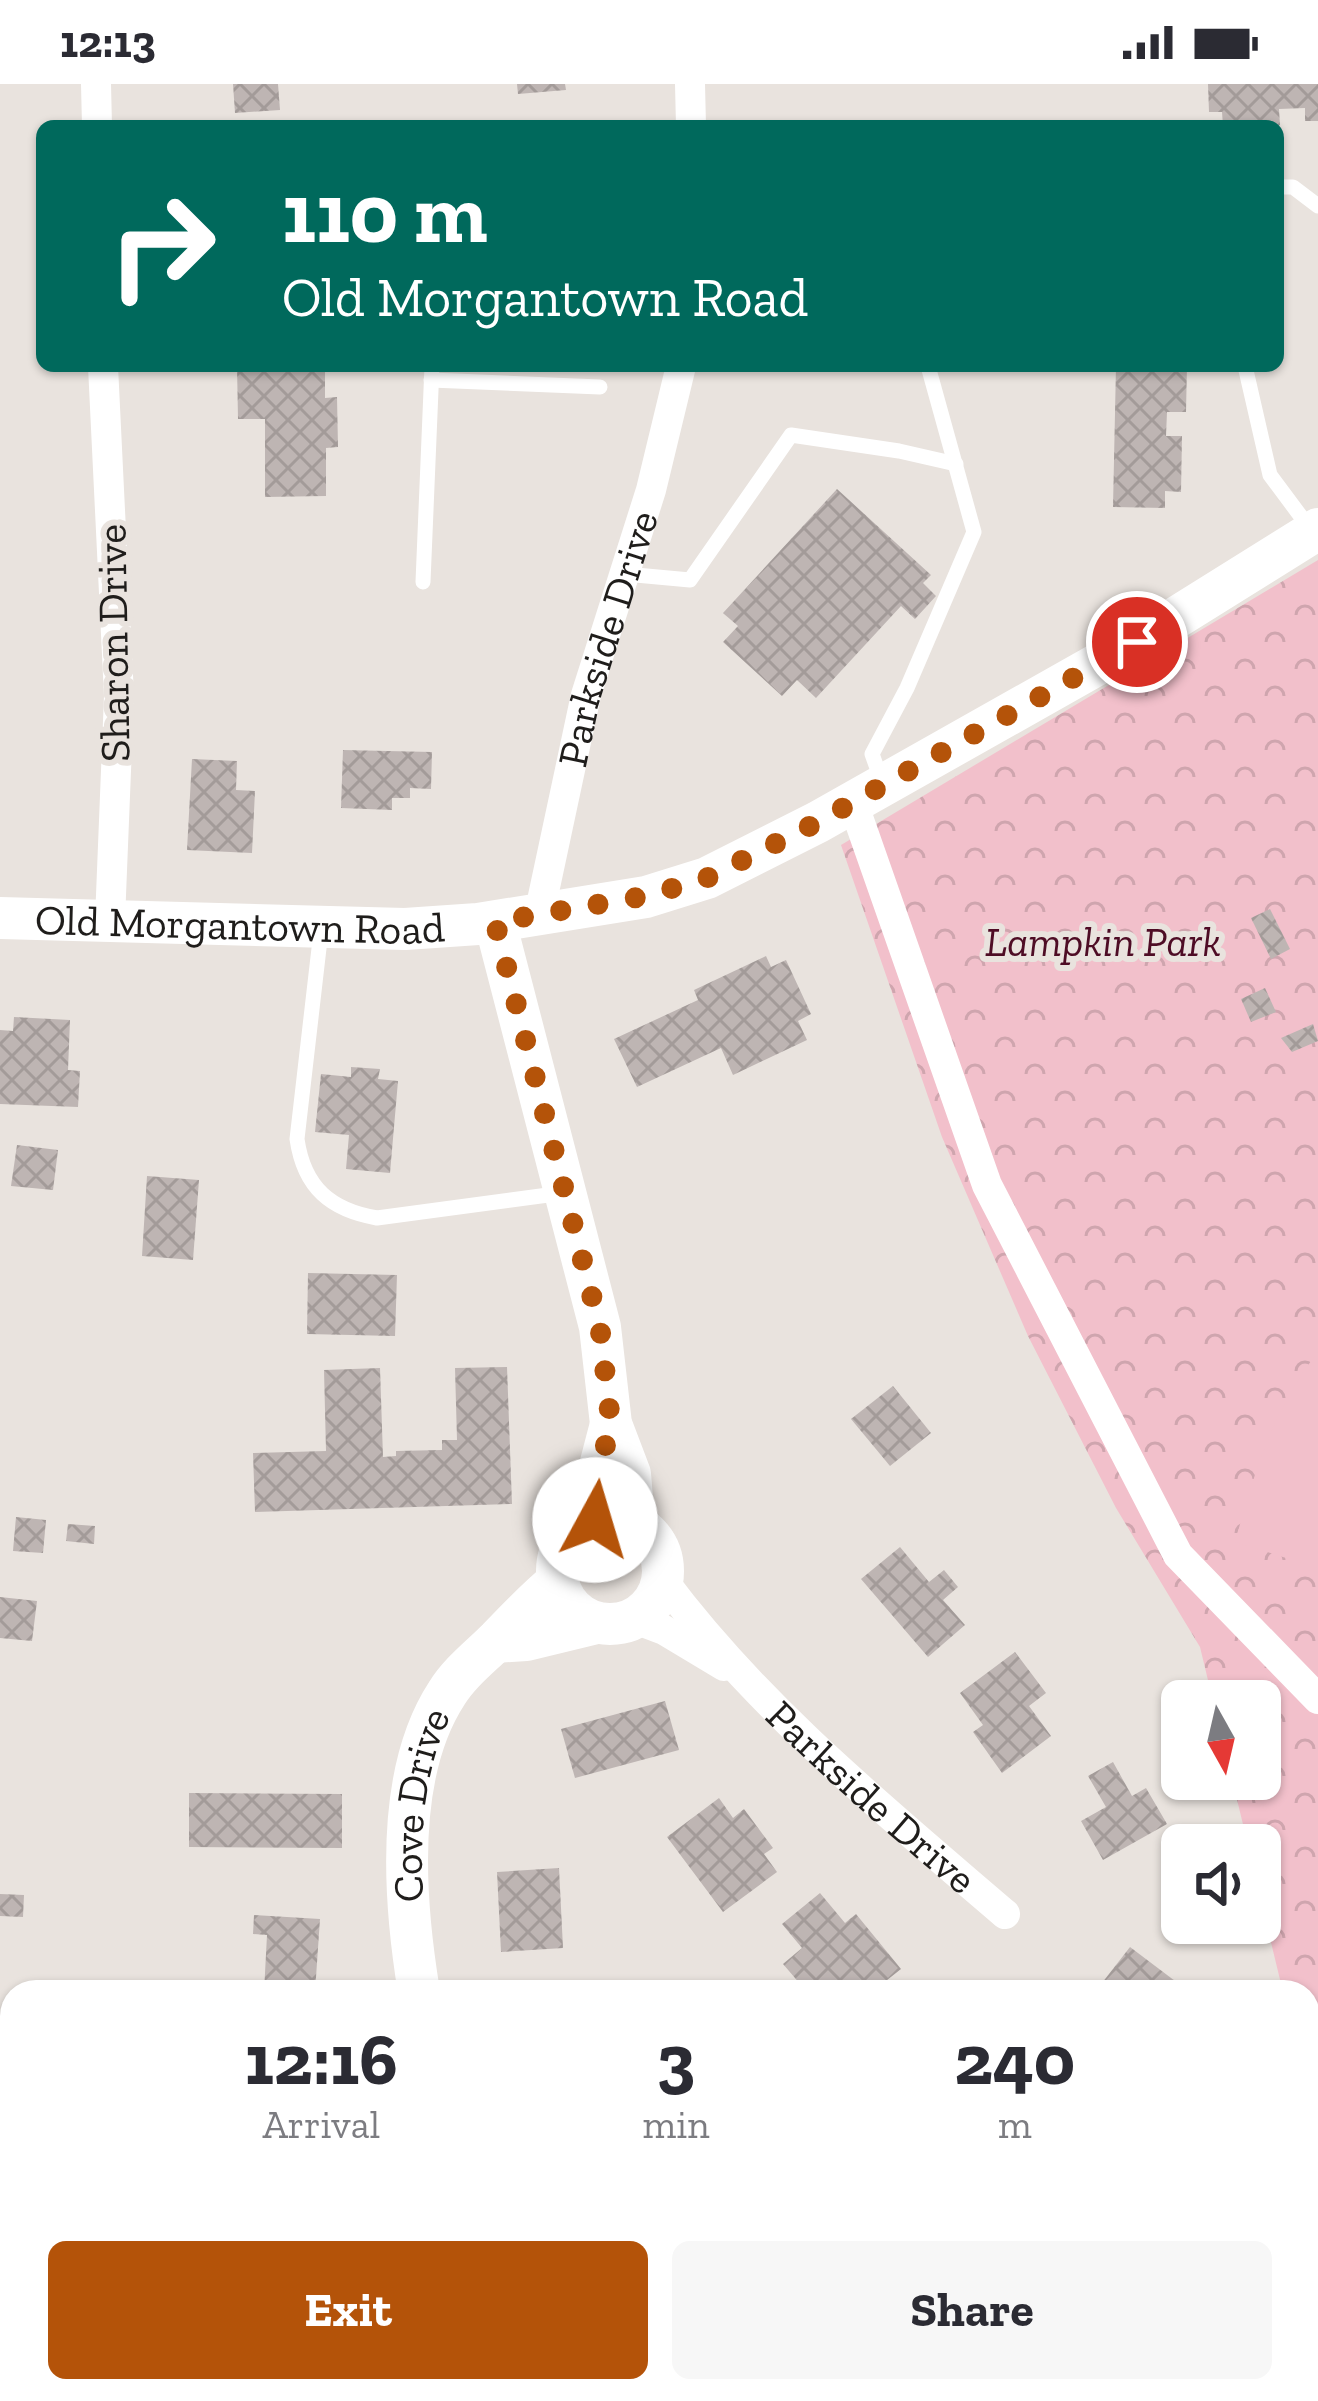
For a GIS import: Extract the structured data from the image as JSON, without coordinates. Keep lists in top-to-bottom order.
{
  "streets": {
    "street": [
      "Parkside Drive",
      "Sharon Drive",
      "Old Morgantown Road",
      "Cove Drive"
    ]
  },
  "crossings": [
    ["Parkside Drive", "Old Morgantown Road"],
    ["Parkside Drive", "Cove Drive"],
    ["Sharon Drive", "Old Morgantown Road"]
  ],
  "parks": ["Lampkin Park"],
  "north": "bottom",
  "page": {
    "status": "12:13",
    "turn": ["110 m", "Old Morgantown Road"],
    "eta": [
      "12:16",
      "Arrival",
      "3",
      "min",
      "240",
      "m"
    ],
    "buttons": ["Exit", "Share"]
  }
}
